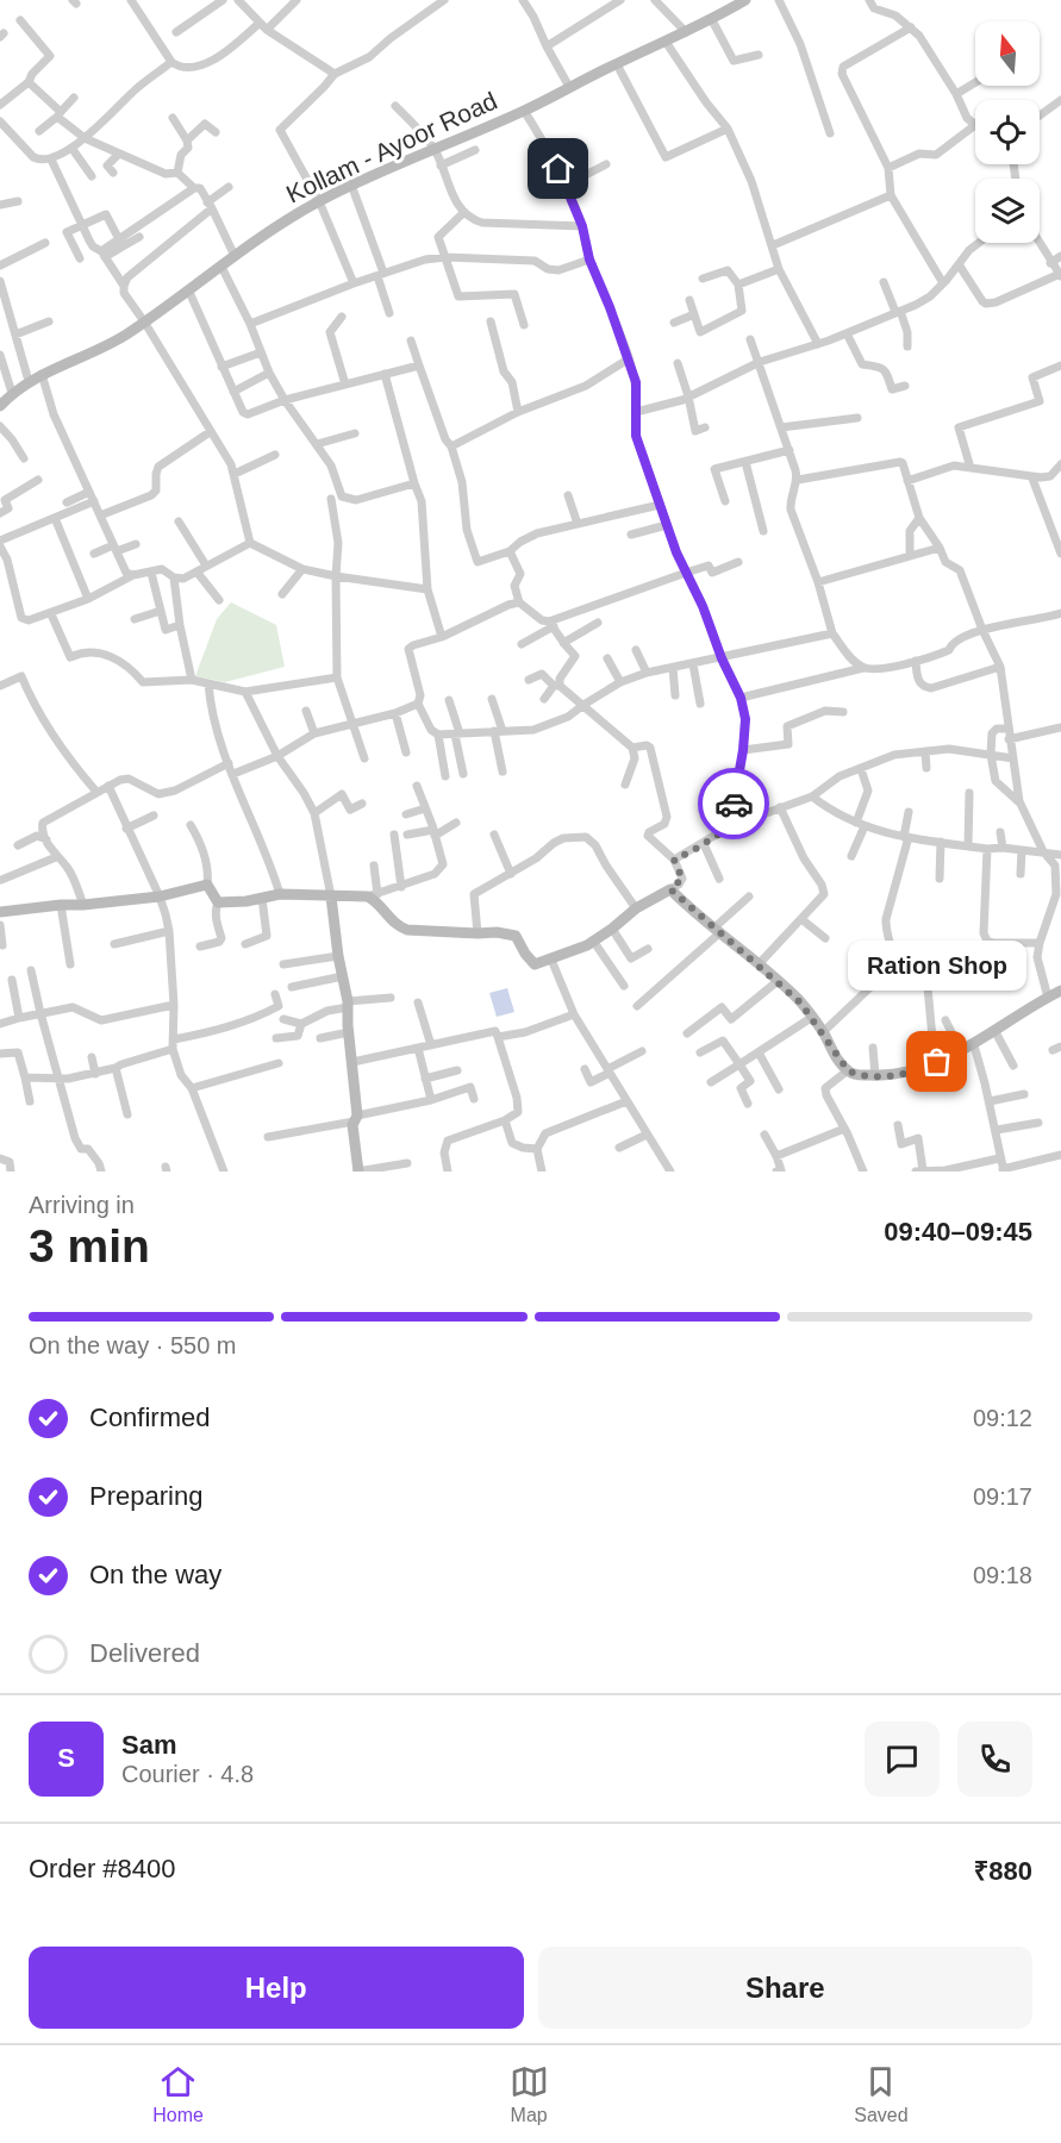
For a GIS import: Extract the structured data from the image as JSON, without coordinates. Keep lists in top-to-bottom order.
{
  "streets": {
    "street": ["Kollam - Ayoor Road"]
  },
  "places": ["Ration Shop"],
  "north": "top",
  "page": {
    "bubble": "Ration Shop",
    "heading": ["3 min", "Arriving in", "09:40–09:45"],
    "panel": [
      "Sam",
      "Courier · 4.8",
      "Order #8400",
      "₹880"
    ],
    "bar": "On the way · 550 m",
    "list": [
      ["Confirmed", "09:12"],
      ["Preparing", "09:17"],
      ["On the way", "09:18"],
      "Delivered"
    ],
    "round": "S",
    "buttons": ["Help", "Share"],
    "tabs": ["Home", "Map", "Saved"]
  }
}
